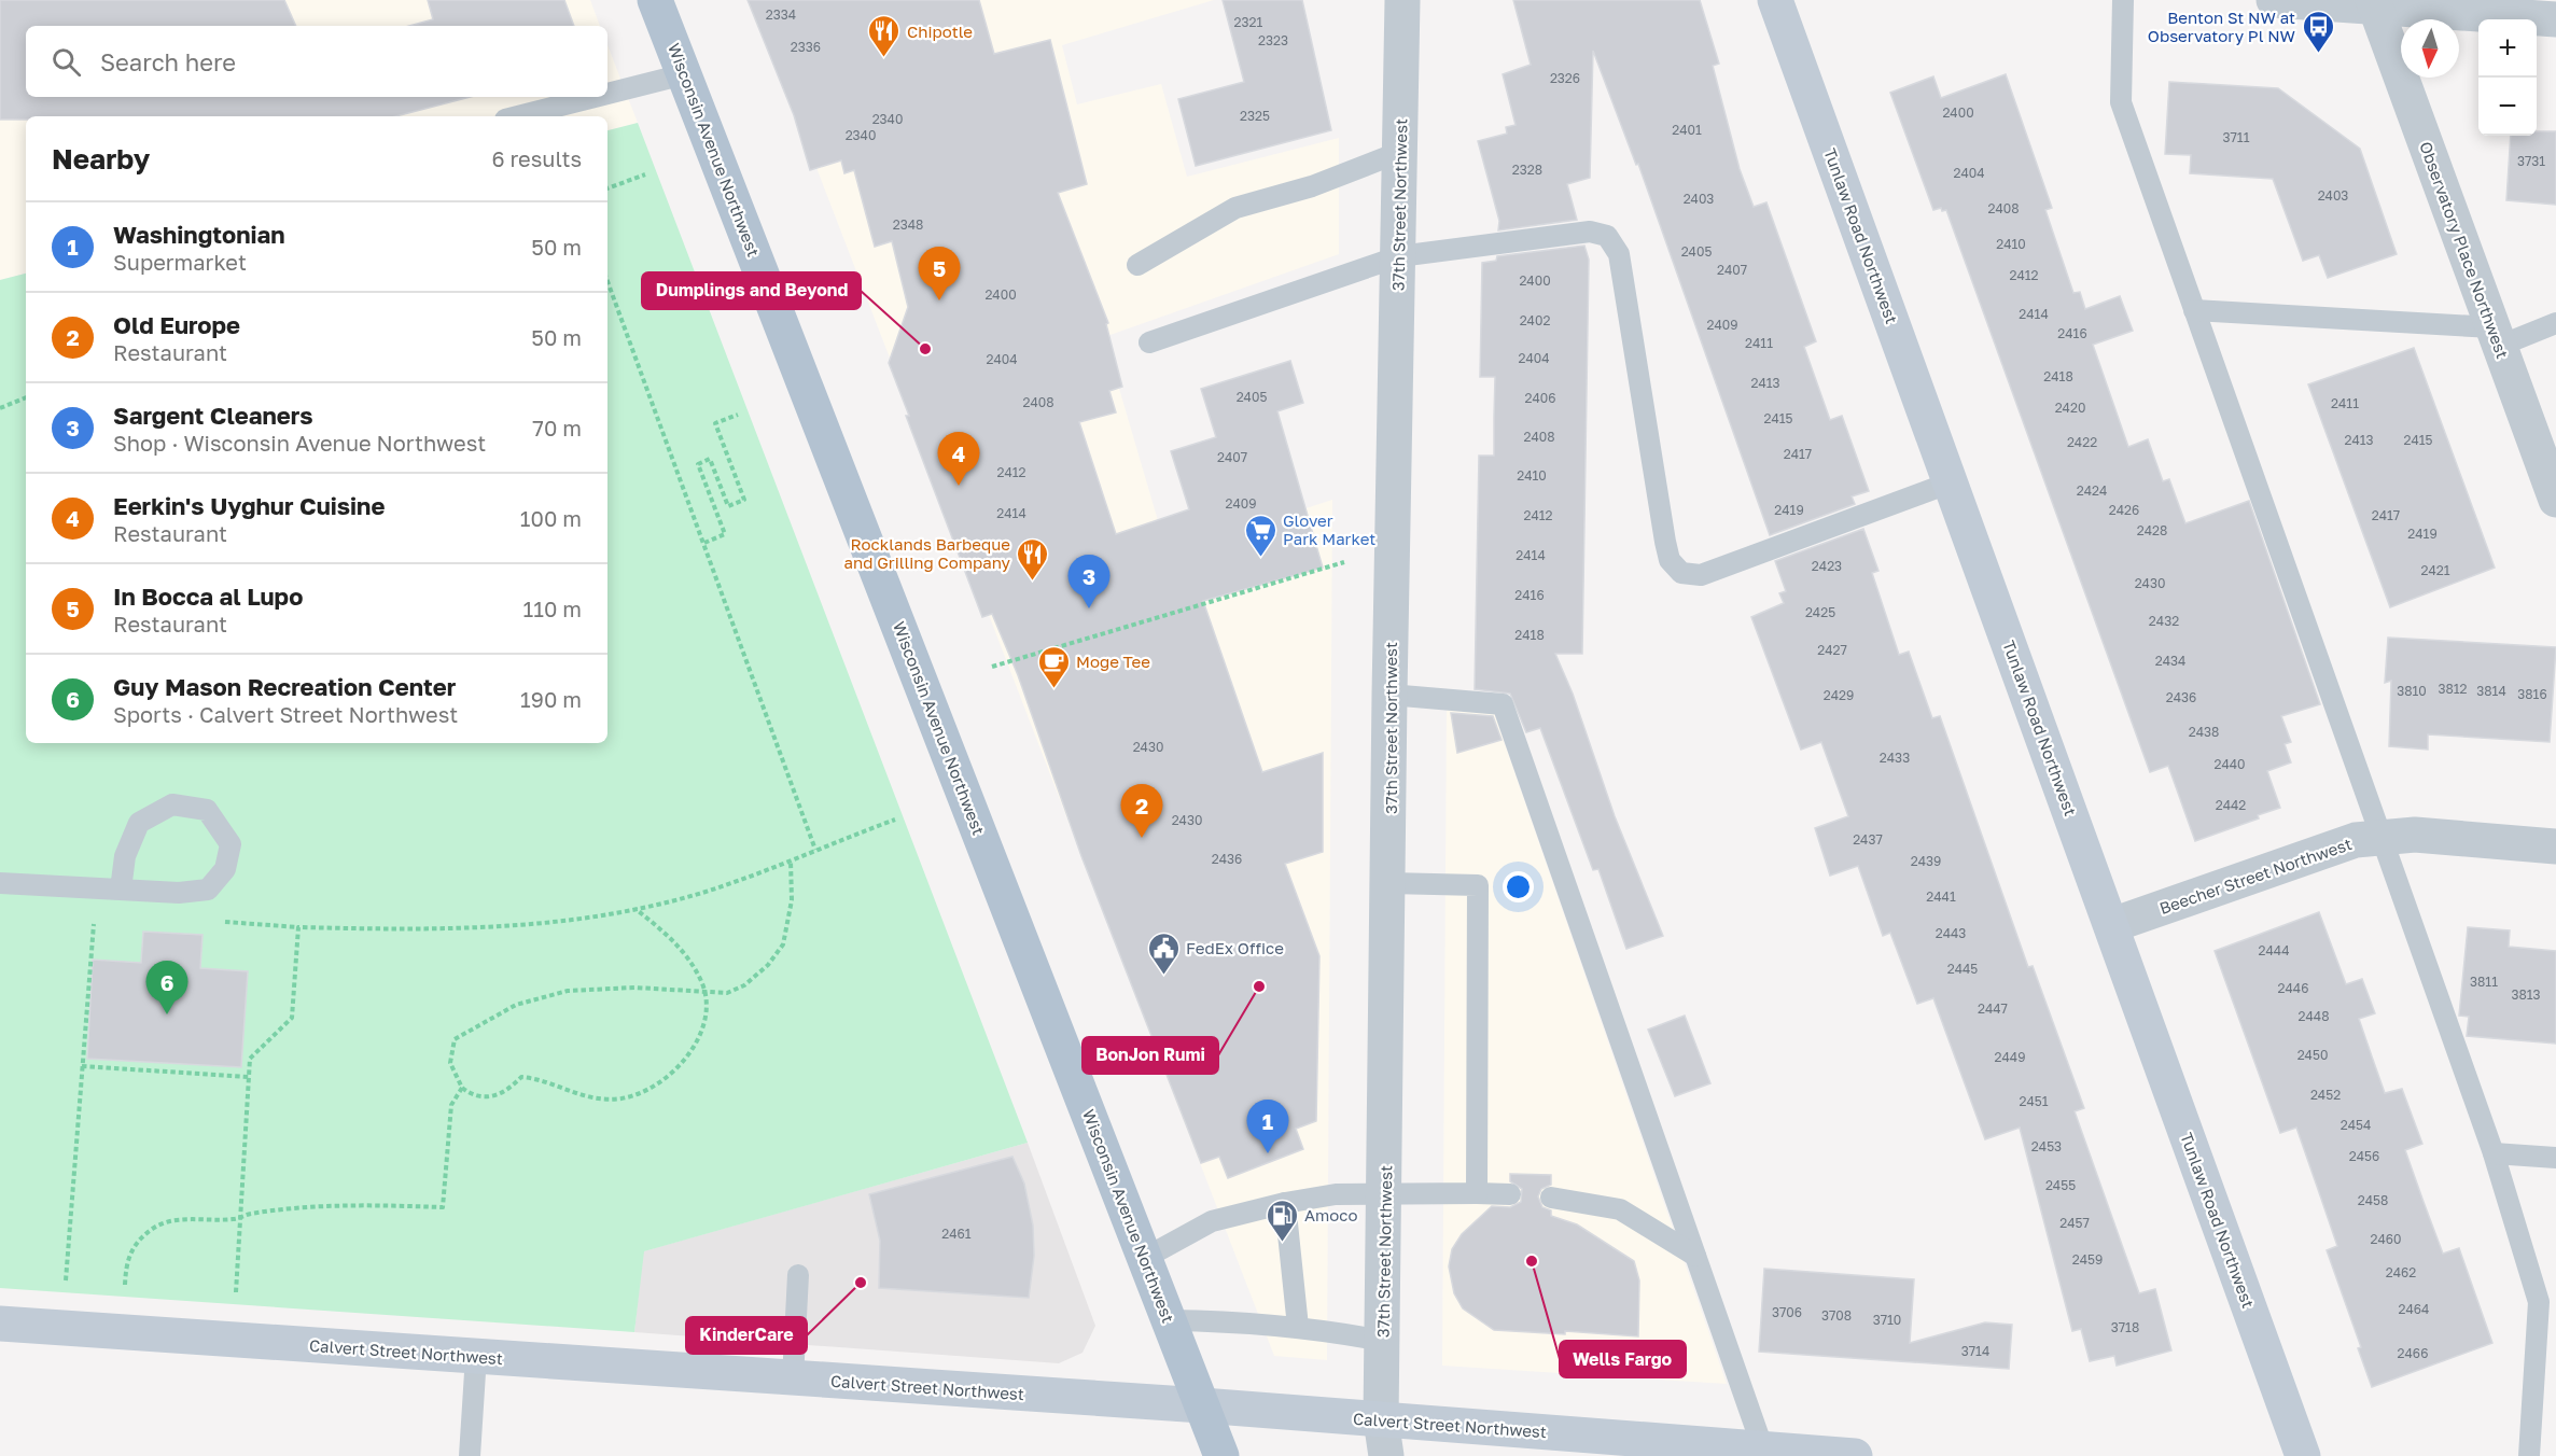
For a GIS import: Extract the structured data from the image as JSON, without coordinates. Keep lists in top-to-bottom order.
{
  "streets": {
    "main road": ["Wisconsin Avenue Northwest"],
    "street": [
      "37th Street Northwest",
      "Tunlaw Road Northwest",
      "Observatory Place Northwest",
      "Beecher Street Northwest",
      "Calvert Street Northwest"
    ]
  },
  "crossings": [
    ["Wisconsin Avenue Northwest", "Calvert Street Northwest"],
    ["37th Street Northwest", "Calvert Street Northwest"],
    ["Tunlaw Road Northwest", "Beecher Street Northwest"]
  ],
  "places": {
    "bus stop": ["Benton St NW at Observatory Pl NW"],
    "restaurant": ["Chipotle", "Rocklands Barbeque and Grilling Company"],
    "other": [
      "Dumplings and Beyond",
      "BonJon Rumi",
      "Wells Fargo",
      "KinderCare"
    ],
    "supermarket": ["Glover Park Market"],
    "cafe": ["Moge Tee"],
    "public building": ["FedEx Office"],
    "fuel station": ["Amoco"]
  },
  "house_numbers": [
    "2334",
    "2321",
    "2323",
    "2336",
    "2326",
    "2400",
    "2325",
    "2340",
    "2401",
    "2340",
    "3711",
    "3731",
    "2328",
    "2404",
    "2403",
    "2403",
    "2408",
    "2348",
    "2410",
    "2405",
    "2407",
    "2412",
    "2400",
    "2400",
    "2414",
    "2402",
    "2409",
    "2416",
    "2411",
    "2404",
    "2404",
    "2418",
    "2413",
    "2405",
    "2406",
    "2408",
    "2411",
    "2420",
    "2415",
    "2408",
    "2413",
    "2415",
    "2422",
    "2417",
    "2407",
    "2412",
    "2410",
    "2424",
    "2409",
    "2419",
    "2426",
    "2414",
    "2412",
    "2417",
    "2428",
    "2419",
    "2414",
    "2423",
    "2421",
    "2430",
    "2416",
    "2425",
    "2432",
    "2418",
    "2427",
    "2434",
    "3812",
    "3810",
    "3814",
    "3816",
    "2429",
    "2436",
    "2438",
    "2430",
    "2433",
    "2440",
    "2442",
    "2430",
    "2437",
    "2436",
    "2439",
    "2441",
    "2443",
    "2444",
    "2445",
    "3811",
    "2446",
    "3813",
    "2447",
    "2448",
    "2450",
    "2449",
    "2452",
    "2451",
    "2454",
    "2453",
    "2456",
    "2455",
    "2458",
    "2457",
    "2461",
    "2460",
    "2459",
    "2462",
    "2464",
    "3706",
    "3708",
    "3710",
    "3718",
    "3714",
    "2466"
  ],
  "north": "bottom",
  "page": {
    "map_buttons": ["+", "−"],
    "search": "Search here",
    "heading": ["Nearby", "6 results"],
    "list": [
      {
        "mark": "1",
        "name": "Washingtonian",
        "note": "Supermarket",
        "value": "50 m"
      },
      {
        "mark": "2",
        "name": "Old Europe",
        "note": "Restaurant",
        "value": "50 m"
      },
      {
        "mark": "3",
        "name": "Sargent Cleaners",
        "note": "Shop · Wisconsin Avenue Northwest",
        "value": "70 m"
      },
      {
        "mark": "4",
        "name": "Eerkin's Uyghur Cuisine",
        "note": "Restaurant",
        "value": "100 m"
      },
      {
        "mark": "5",
        "name": "In Bocca al Lupo",
        "note": "Restaurant",
        "value": "110 m"
      },
      {
        "mark": "6",
        "name": "Guy Mason Recreation Center",
        "note": "Sports · Calvert Street Northwest",
        "value": "190 m"
      }
    ],
    "pins": [
      "5",
      "4",
      "3",
      "2",
      "6",
      "1"
    ]
  }
}
